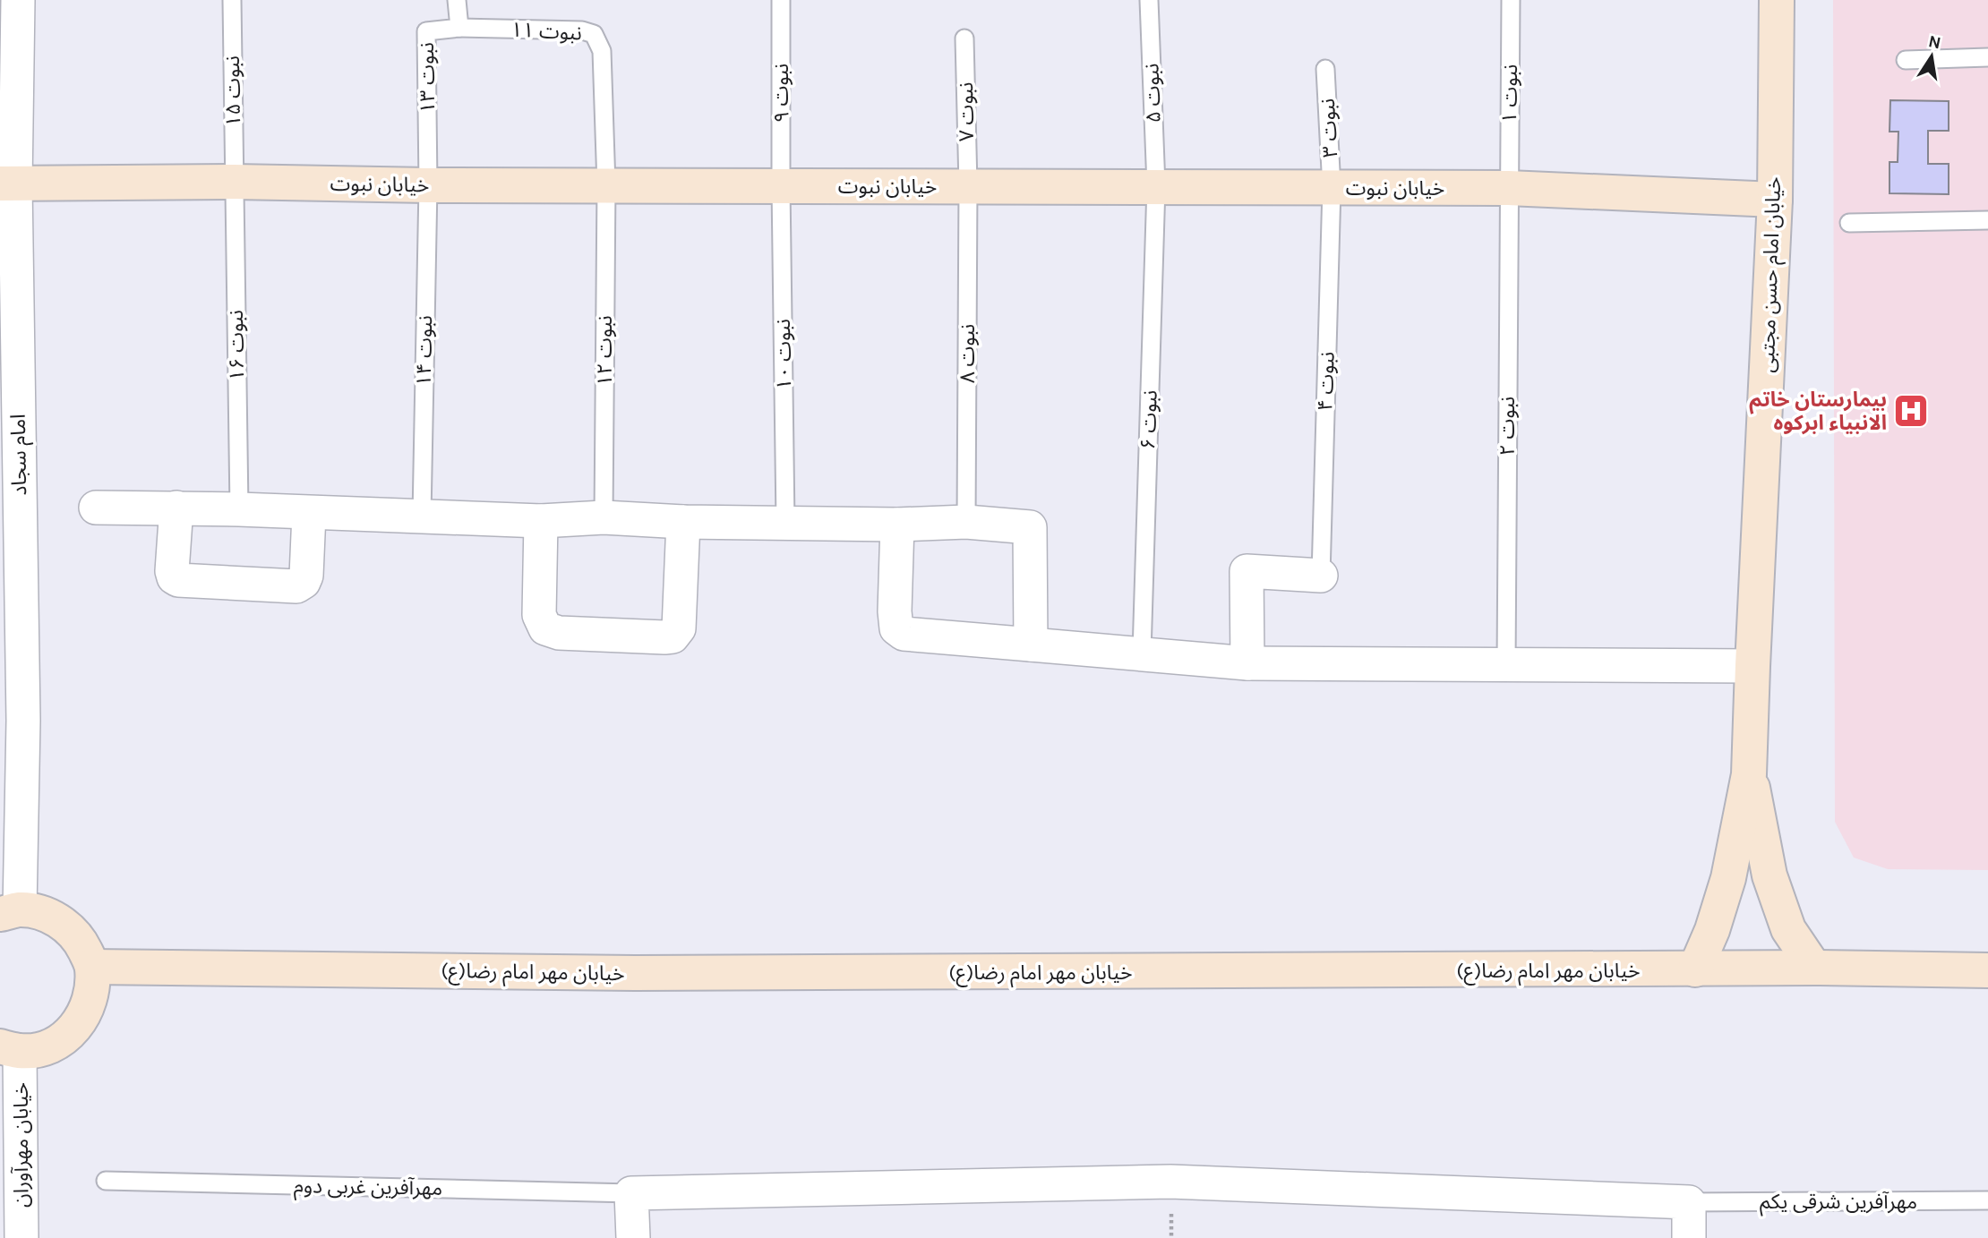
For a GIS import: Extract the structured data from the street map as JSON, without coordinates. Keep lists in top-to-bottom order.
{
  "streets": {
    "street": [
      "خیابان نبوت",
      "خیابان امام حسن مجتبی",
      "امام سجاد",
      "خیابان مهر امام رضا(ع)",
      "خیابان مهرآوران"
    ],
    "lane": [
      "نبوت ۱۱",
      "نبوت ۱۳",
      "نبوت ۱۵",
      "نبوت ۹",
      "نبوت ۵",
      "نبوت ۱",
      "نبوت ۷",
      "نبوت ۳",
      "نبوت ۱۶",
      "نبوت ۱۴",
      "نبوت ۱۲",
      "نبوت ۸",
      "نبوت ۱۰",
      "نبوت ۴",
      "نبوت ۶",
      "نبوت ۲",
      "مهرآفرین غربی دوم",
      "مهرآفرین شرقی یکم"
    ]
  },
  "crossings": [
    ["نبوت ۱۱", "نبوت ۱۳"],
    ["نبوت ۱۱", "خیابان نبوت"],
    ["نبوت ۱۱", "نبوت ۱۲"],
    ["نبوت ۱۳", "خیابان نبوت"],
    ["نبوت ۱۳", "نبوت ۱۴"],
    ["نبوت ۱۵", "خیابان نبوت"],
    ["نبوت ۱۵", "نبوت ۱۶"],
    ["نبوت ۹", "خیابان نبوت"],
    ["نبوت ۹", "نبوت ۱۰"],
    ["نبوت ۵", "خیابان نبوت"],
    ["نبوت ۵", "نبوت ۶"],
    ["نبوت ۱", "خیابان نبوت"],
    ["نبوت ۱", "نبوت ۲"],
    ["نبوت ۷", "خیابان نبوت"],
    ["نبوت ۷", "نبوت ۸"],
    ["نبوت ۳", "خیابان نبوت"],
    ["نبوت ۳", "نبوت ۴"],
    ["خیابان نبوت", "خیابان امام حسن مجتبی"],
    ["خیابان نبوت", "نبوت ۱۶"],
    ["خیابان نبوت", "نبوت ۱۴"],
    ["خیابان نبوت", "نبوت ۱۲"],
    ["خیابان نبوت", "نبوت ۸"],
    ["خیابان نبوت", "نبوت ۱۰"],
    ["خیابان نبوت", "نبوت ۴"],
    ["خیابان نبوت", "نبوت ۶"],
    ["خیابان نبوت", "نبوت ۲"],
    ["خیابان نبوت", "امام سجاد"],
    ["خیابان امام حسن مجتبی", "خیابان مهر امام رضا(ع)"]
  ],
  "places": {
    "hospital": ["بیمارستان خاتم الانبیاء ابرکوه"]
  },
  "north": "top"
}
